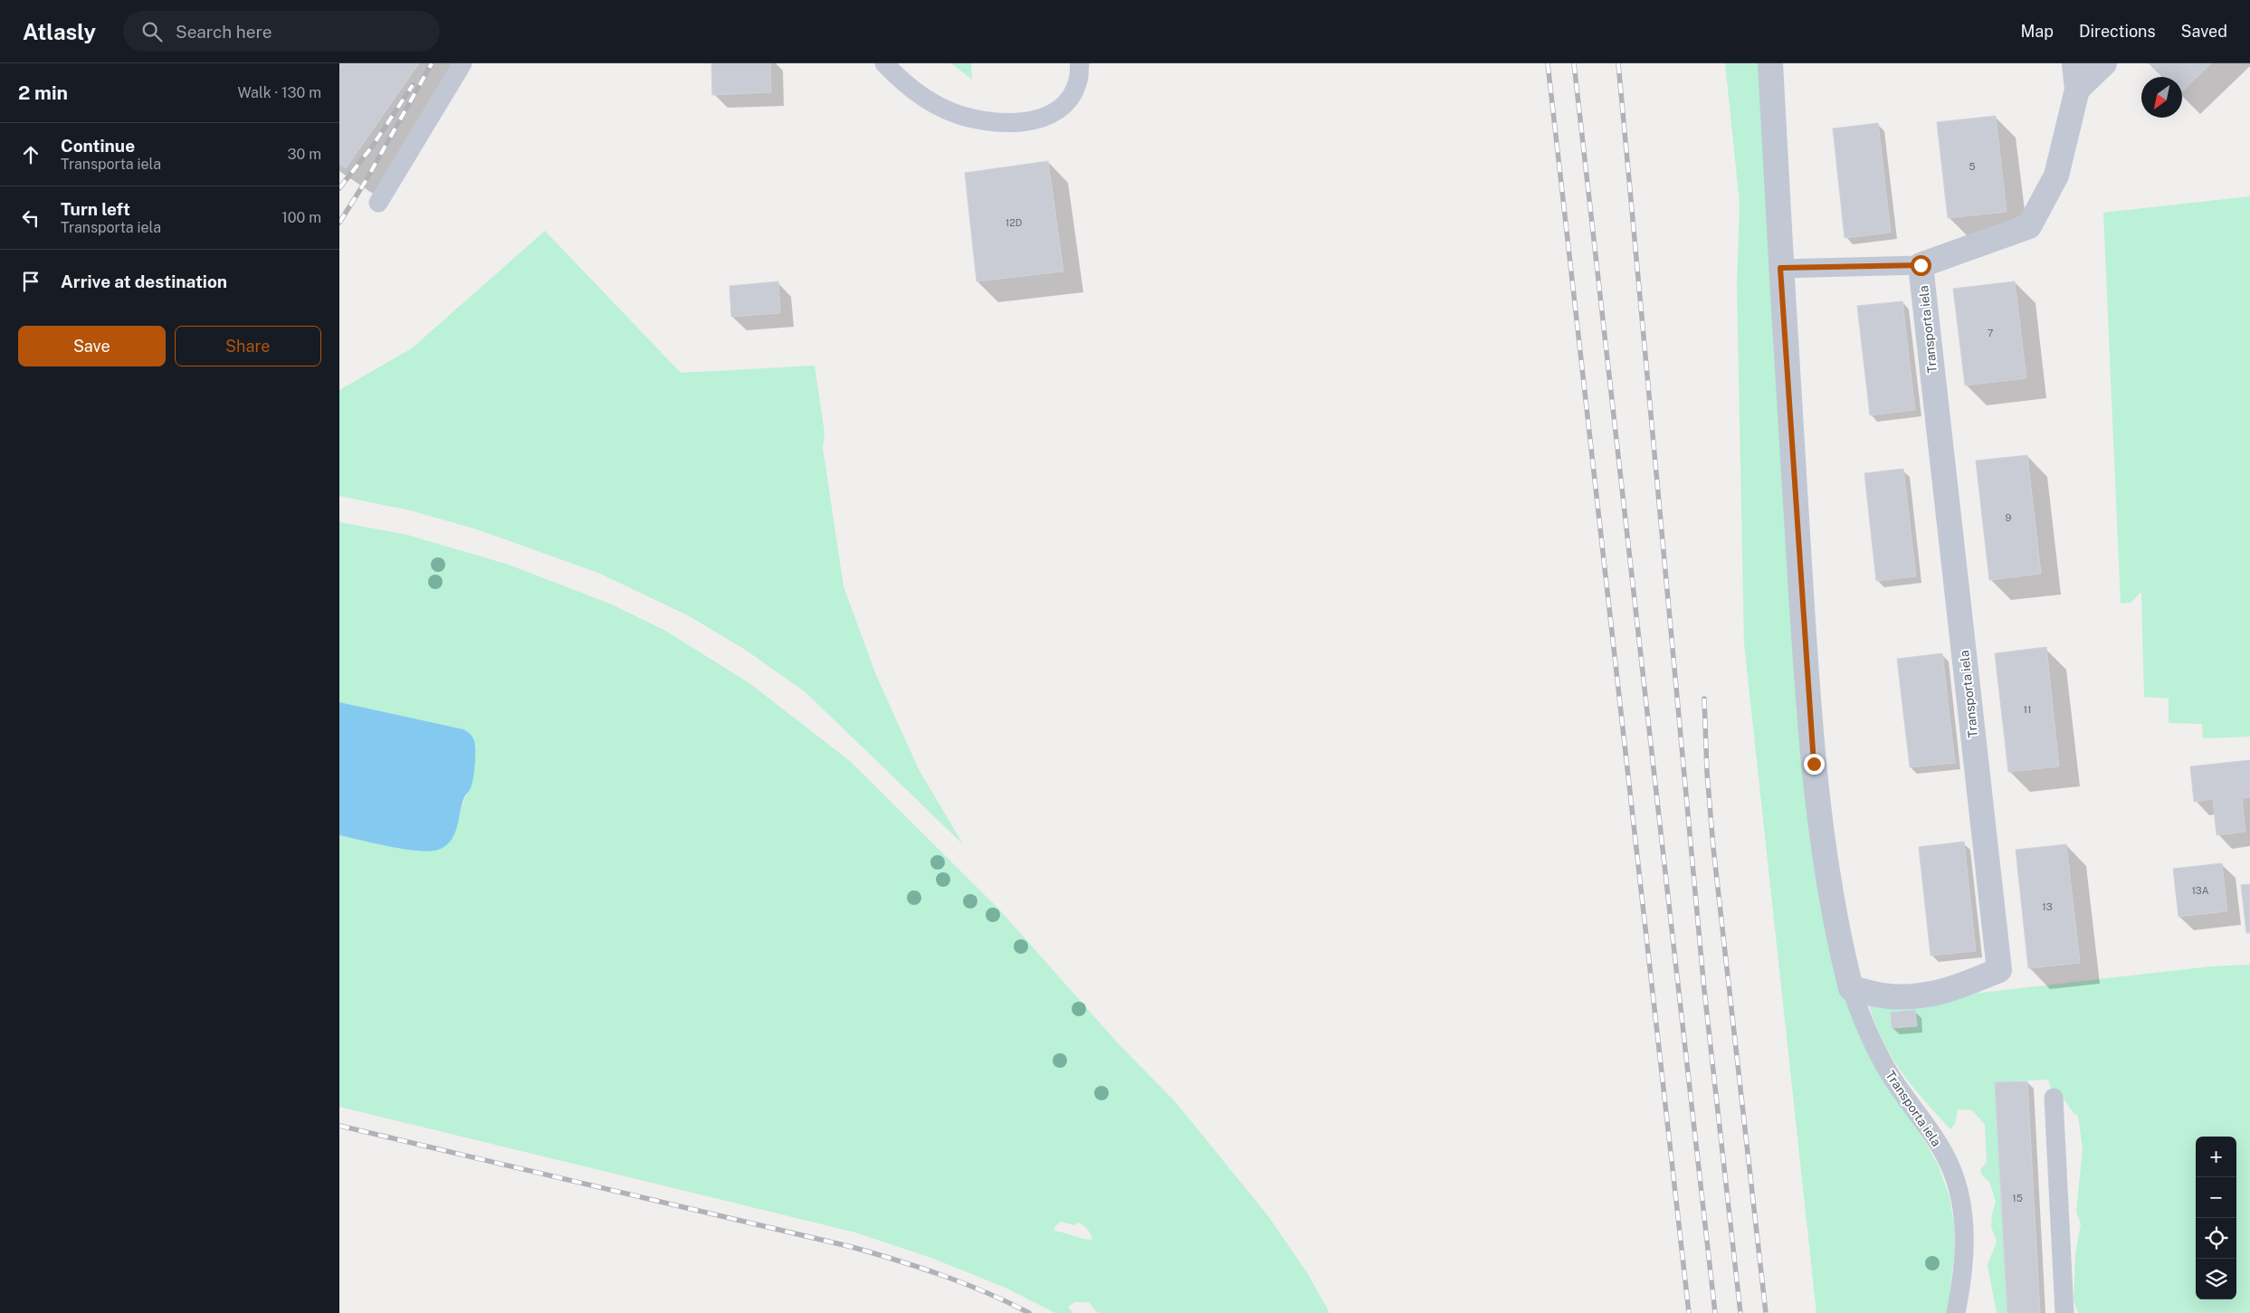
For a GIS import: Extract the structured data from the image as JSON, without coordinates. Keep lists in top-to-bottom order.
{
  "streets": {
    "street": ["Transporta iela"]
  },
  "house_numbers": [
    "5",
    "12D",
    "7",
    "9",
    "11",
    "13A",
    "13",
    "15"
  ],
  "north": "bottom left",
  "page": {
    "header": "Atlasly",
    "search": "Search here",
    "nav": ["Map", "Directions", "Saved"],
    "heading": ["2 min", "Walk · 130 m"],
    "list": [
      ["Continue", "Transporta iela", "30 m"],
      ["Turn left", "Transporta iela", "100 m"],
      "Arrive at destination"
    ],
    "buttons": ["Save", "Share"],
    "map_buttons": ["+", "−"]
  }
}
